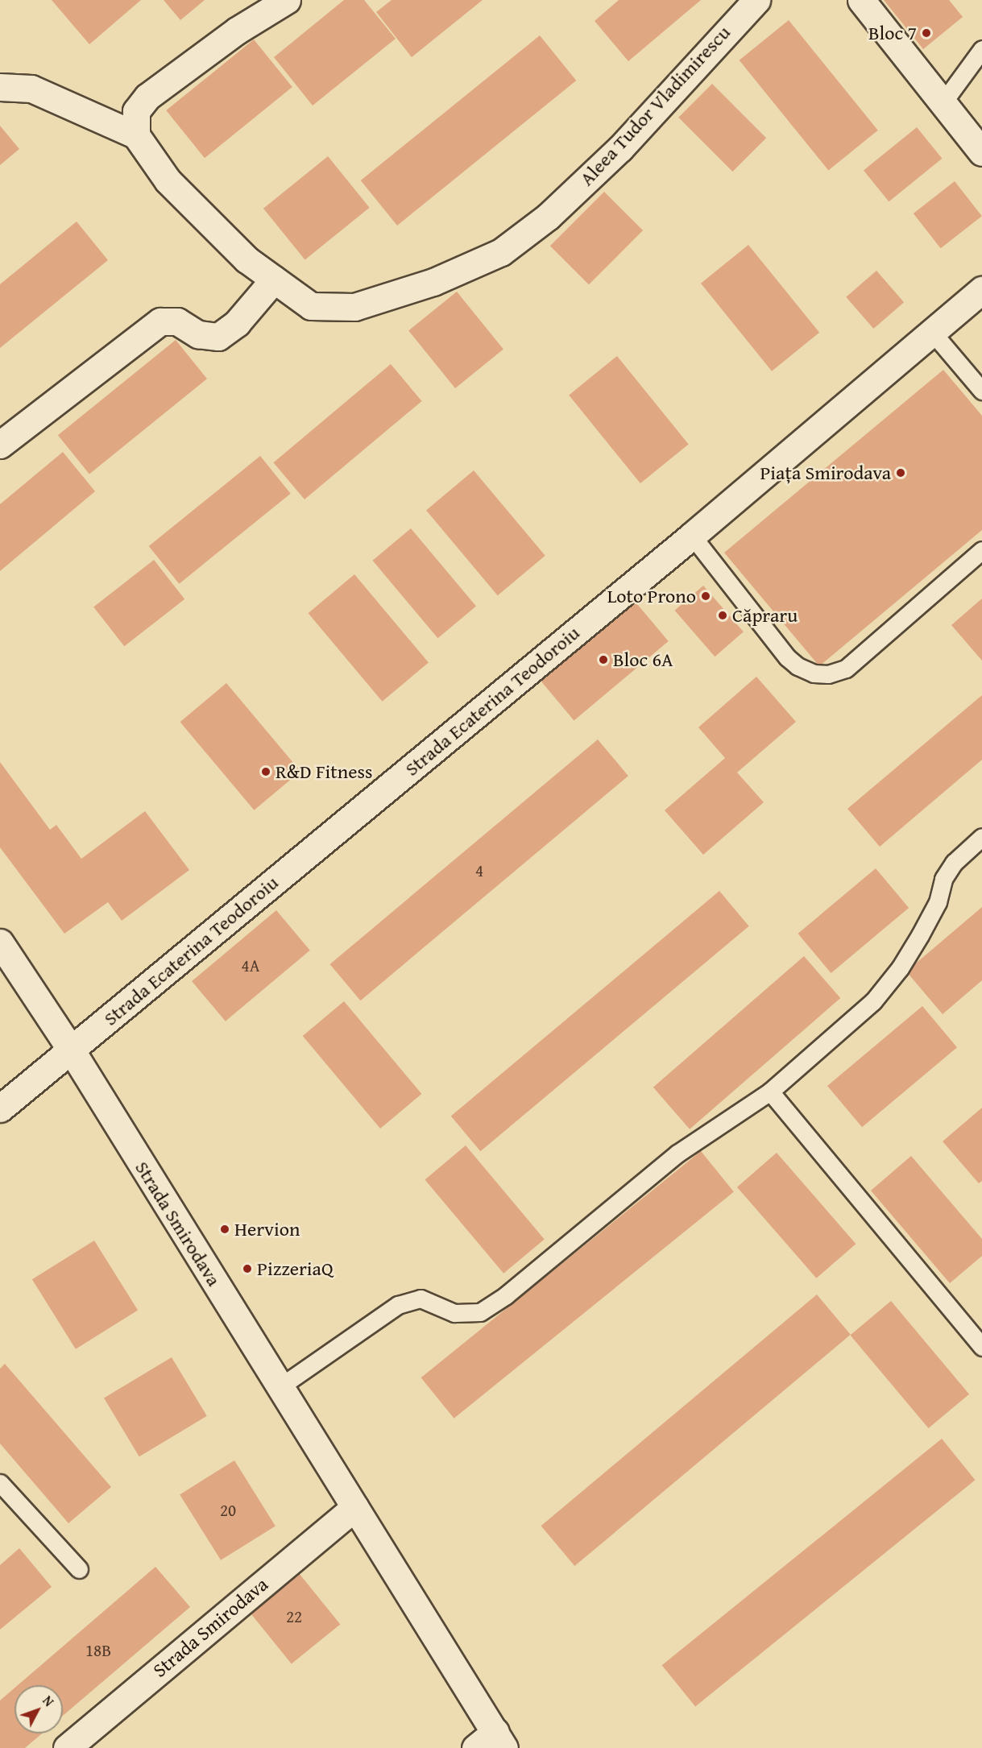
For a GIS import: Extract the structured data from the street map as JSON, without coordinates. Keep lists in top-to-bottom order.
{
  "streets": {
    "street": ["Aleea Tudor Vladimirescu", "Strada Ecaterina Teodoroiu", "Strada Smirodava"]
  },
  "crossings": [
    ["Strada Ecaterina Teodoroiu", "Strada Smirodava"]
  ],
  "places": [
    "Bloc 7",
    "Piața Smirodava",
    "Loto Prono",
    "Căpraru",
    "Bloc 6A",
    "R&D Fitness",
    "Hervion",
    "PizzeriaQ"
  ],
  "house_numbers": [
    "4",
    "4A",
    "20",
    "22",
    "18B"
  ],
  "north": "top right"
}
